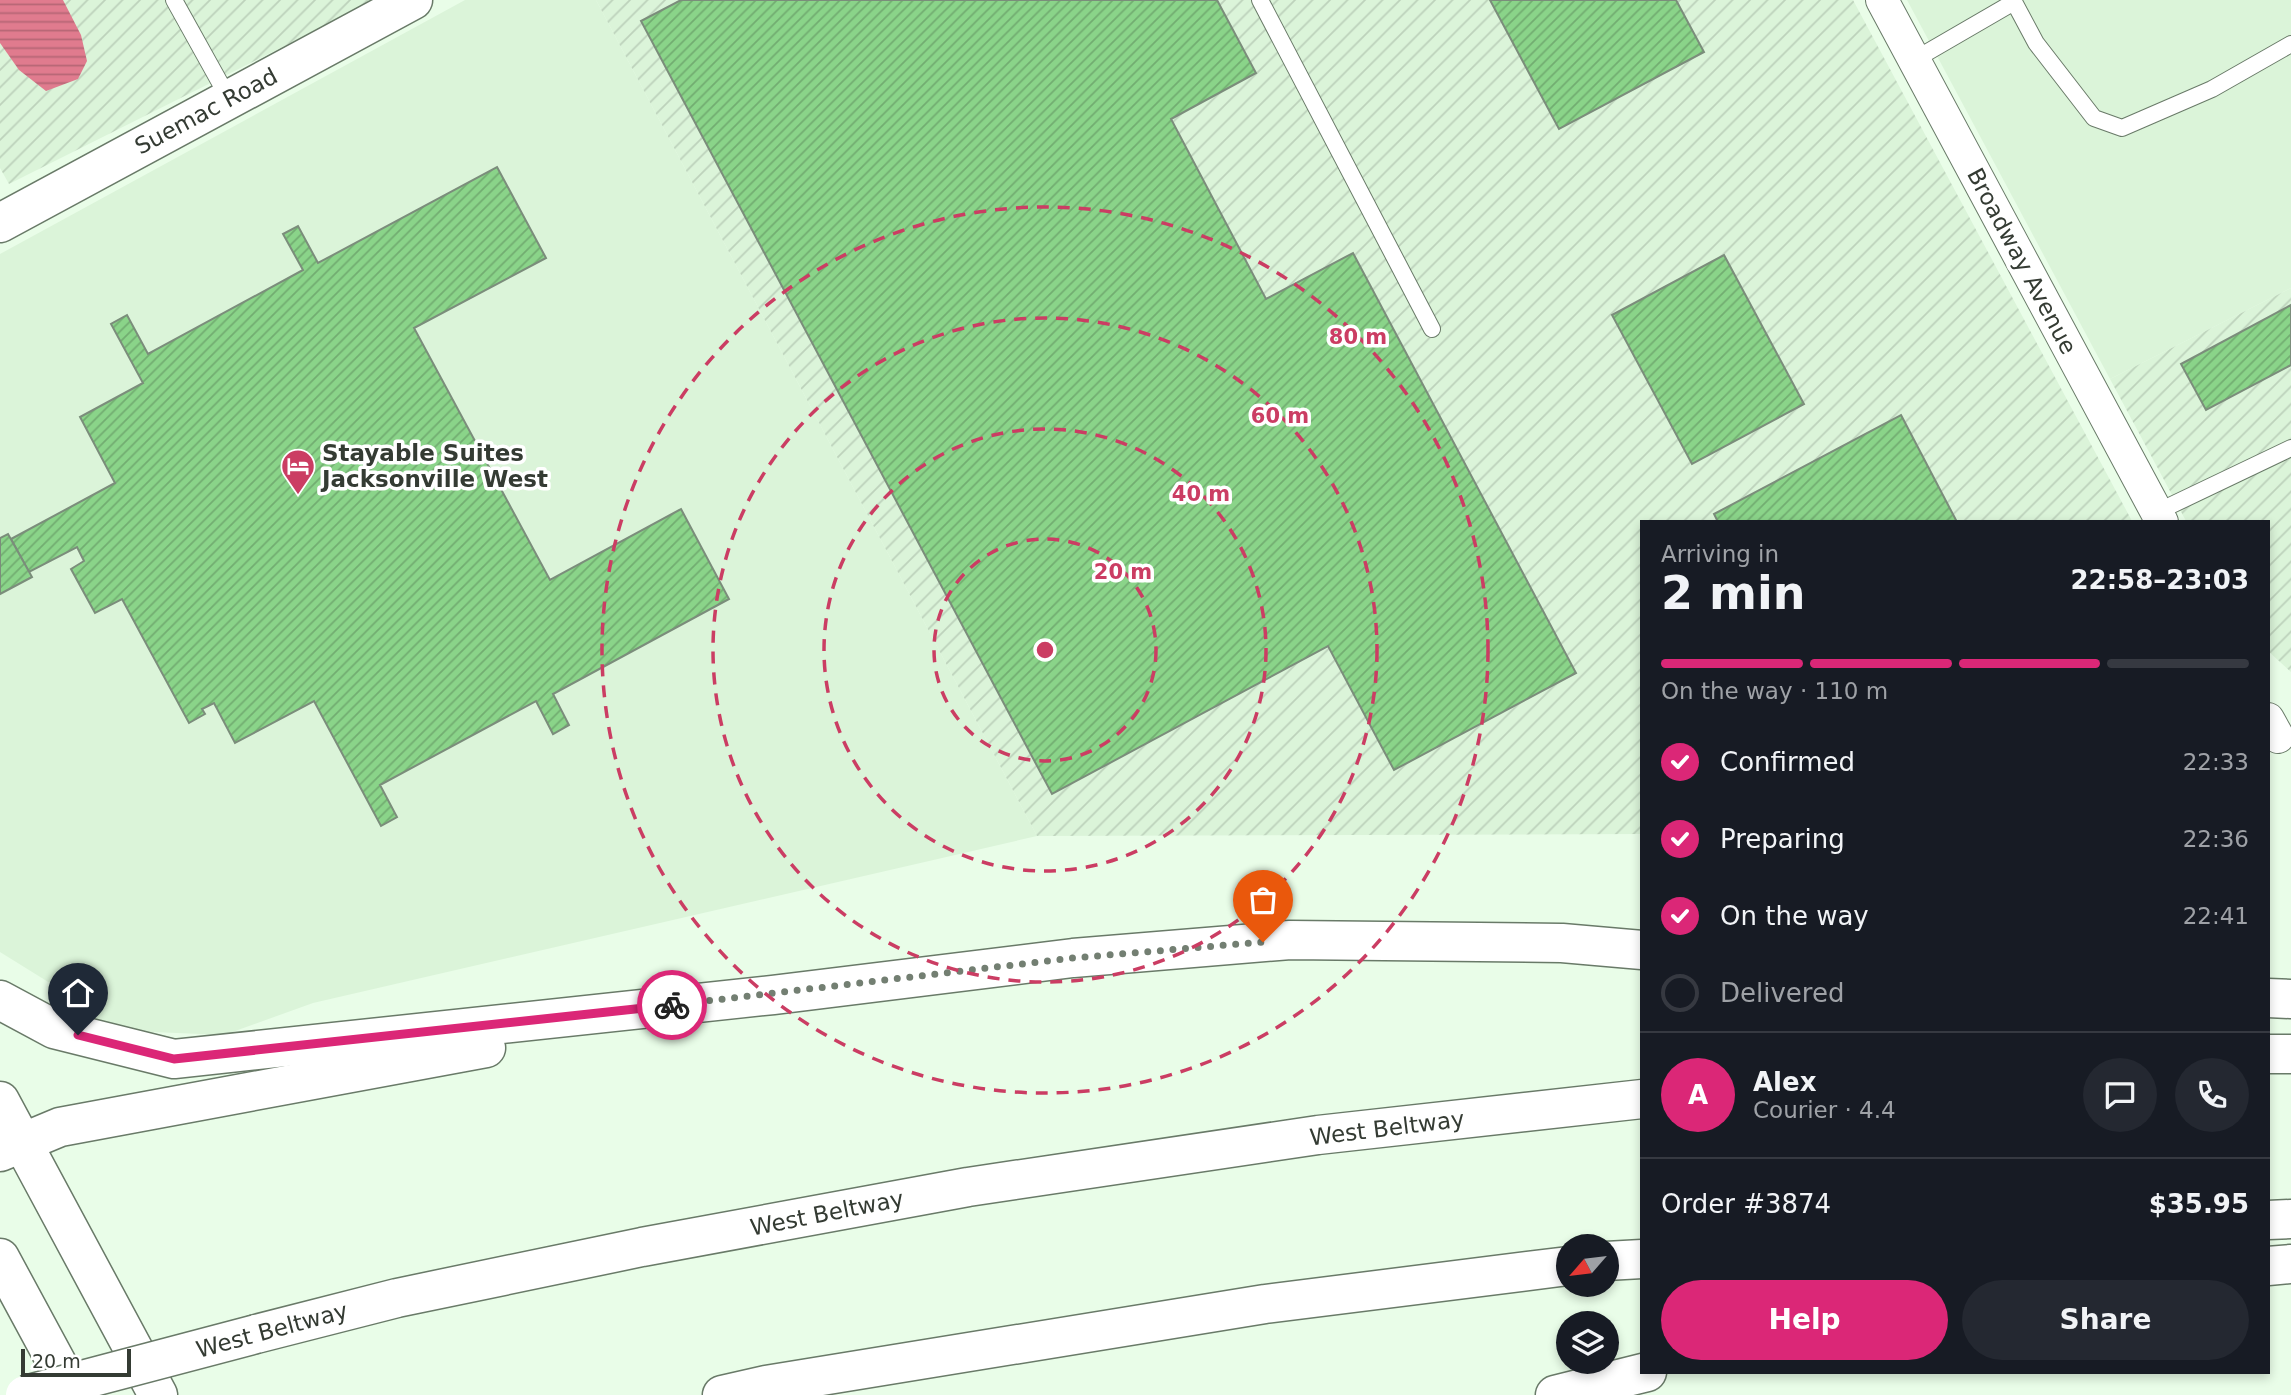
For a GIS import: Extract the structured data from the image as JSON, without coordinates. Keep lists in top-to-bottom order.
{
  "streets": {
    "main road": ["Suemac Road", "West Beltway"],
    "street": ["Broadway Avenue"]
  },
  "places": {
    "hotel": ["Stayable Suites Jacksonville West"]
  },
  "scale_bar": "20 m",
  "north": "bottom left",
  "page": {
    "heading": ["2 min", "Arriving in", "22:58–23:03"],
    "panel": [
      "Alex",
      "Courier · 4.4",
      "Order #3874",
      "$35.95"
    ],
    "bar": "On the way · 110 m",
    "list": [
      ["Confirmed", "22:33"],
      ["Preparing", "22:36"],
      ["On the way", "22:41"],
      "Delivered"
    ],
    "round": "A",
    "buttons": ["Help", "Share"],
    "scale": "20 m"
  },
  "rings": [
    "80 m",
    "60 m",
    "40 m",
    "20 m"
  ]
}
